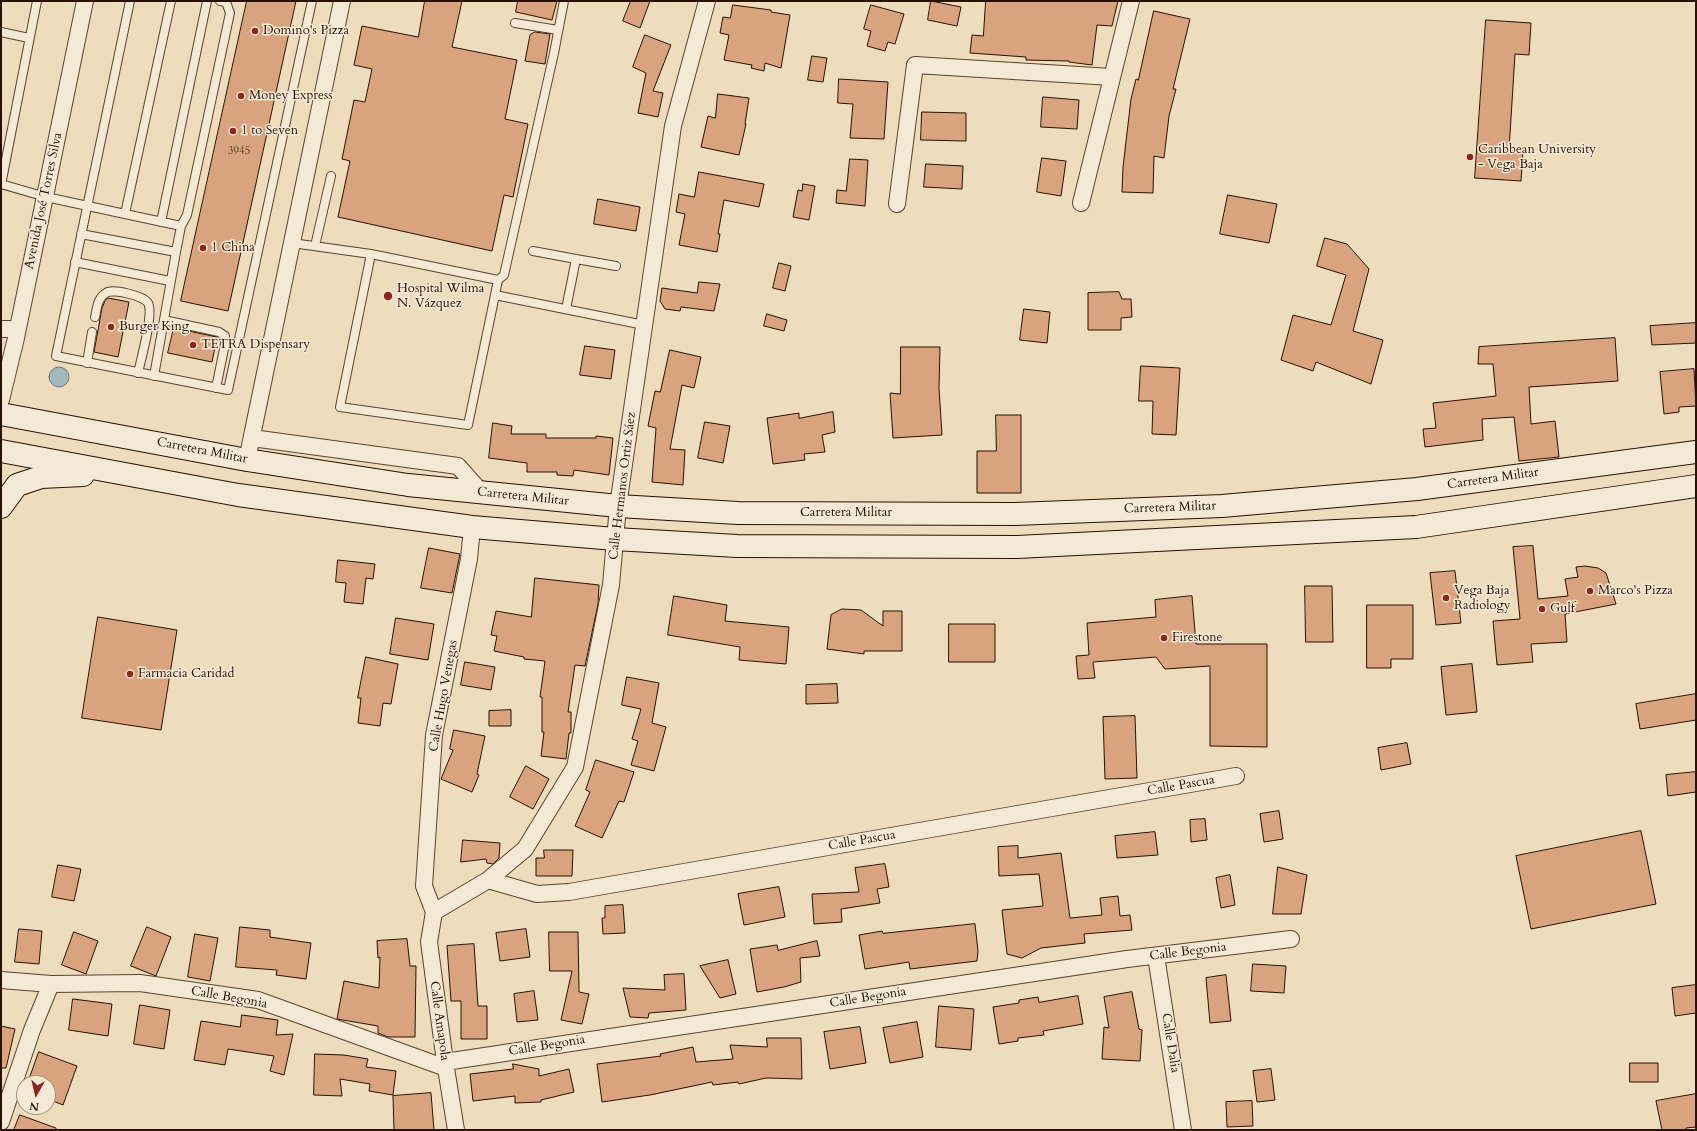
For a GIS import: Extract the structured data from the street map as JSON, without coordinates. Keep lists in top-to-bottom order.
{
  "streets": {
    "main road": ["Carretera Militar"],
    "street": [
      "Avenida José Torres Silva",
      "Calle Hermanos Ortiz Sáez",
      "Calle Hugo Venegas",
      "Calle Pascua",
      "Calle Begonia",
      "Calle Amapola",
      "Calle Dalia"
    ]
  },
  "crossings": [
    ["Carretera Militar", "Calle Hermanos Ortiz Sáez"],
    ["Calle Hermanos Ortiz Sáez", "Calle Hugo Venegas"],
    ["Calle Hermanos Ortiz Sáez", "Calle Pascua"],
    ["Calle Hermanos Ortiz Sáez", "Calle Amapola"],
    ["Calle Hugo Venegas", "Calle Amapola"],
    ["Calle Begonia", "Calle Amapola"],
    ["Calle Begonia", "Calle Dalia"]
  ],
  "places": [
    "Domino's Pizza",
    "Money Express",
    "1 to Seven",
    "Caribbean University - Vega Baja",
    "1 China",
    "Hospital Wilma N. Vázquez",
    "Burger King",
    "TETRA Dispensary",
    "Marco's Pizza",
    "Vega Baja Radiology",
    "Gulf",
    "Firestone",
    "Farmacia Caridad"
  ],
  "house_numbers": ["3945"],
  "north": "bottom"
}
